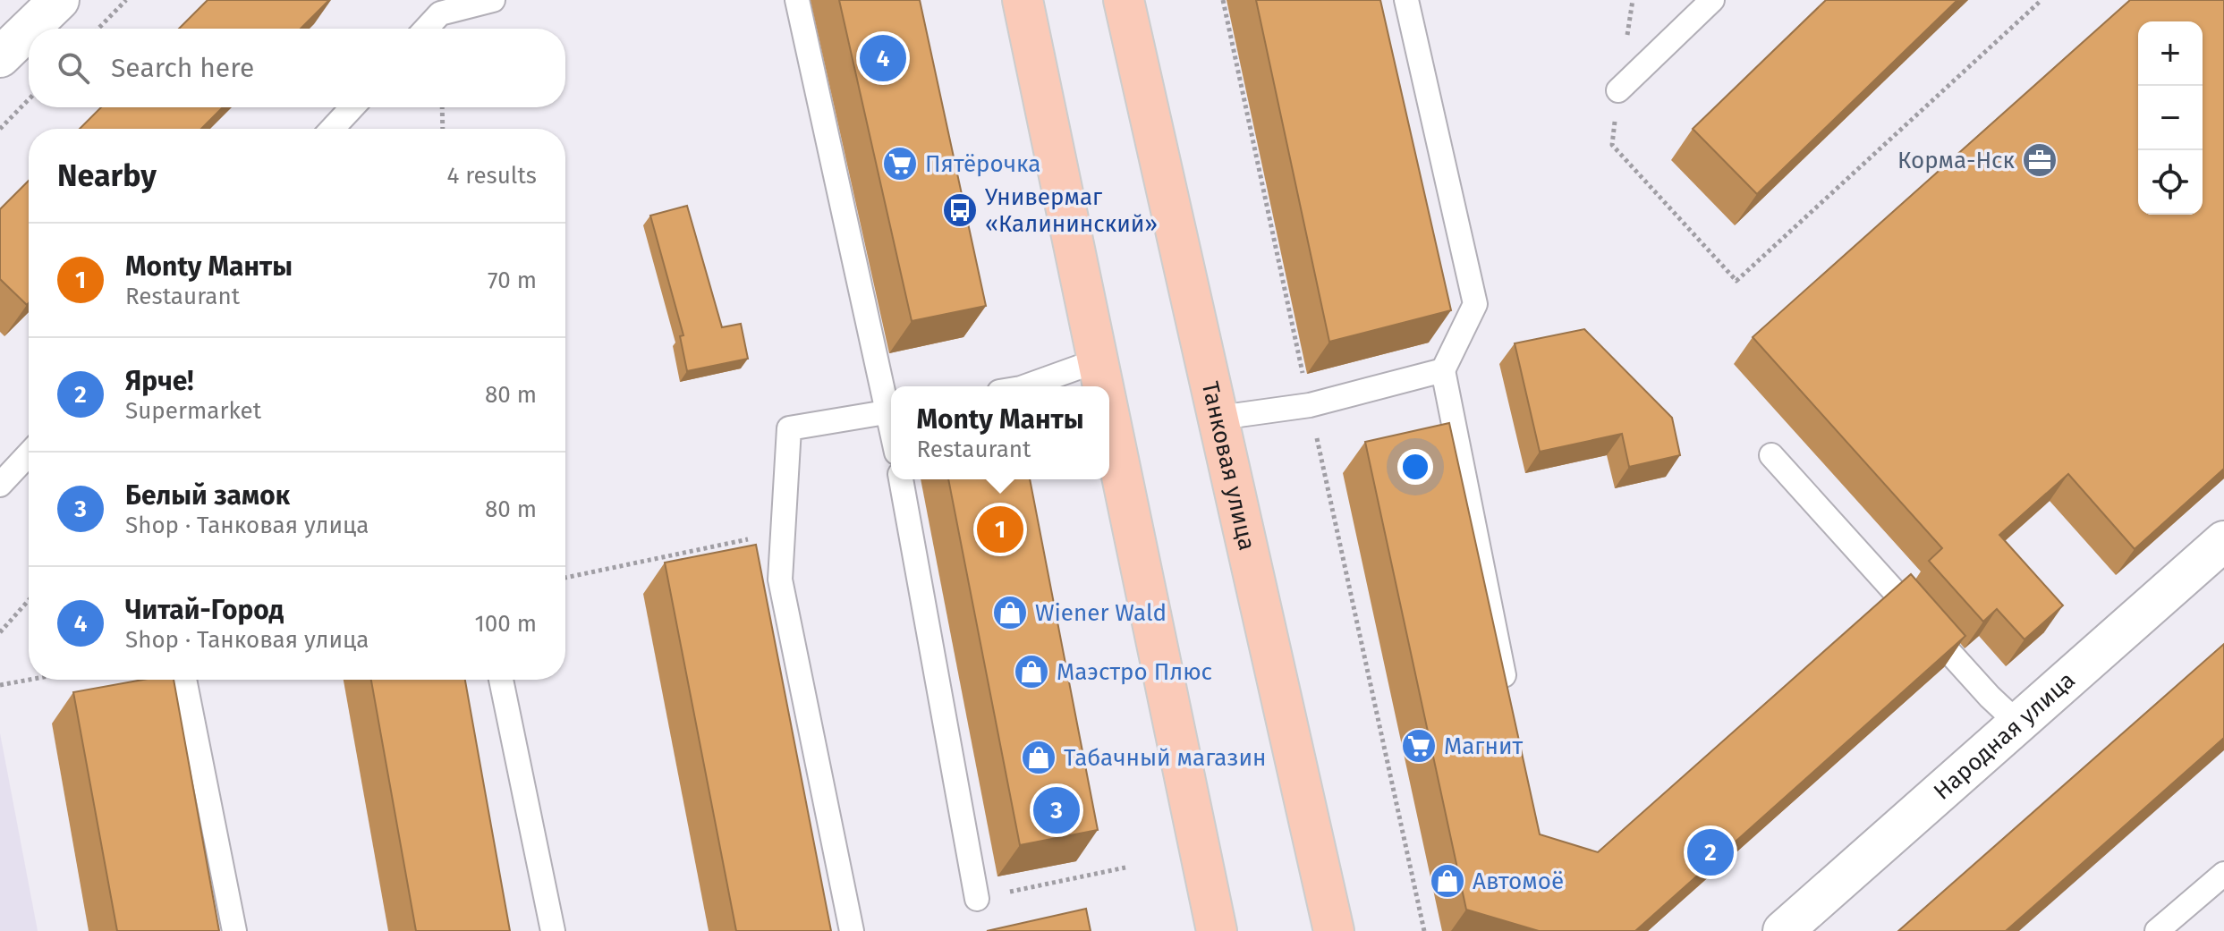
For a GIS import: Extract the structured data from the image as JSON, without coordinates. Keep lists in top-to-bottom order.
{
  "streets": {
    "highway": ["Танковая улица"],
    "street": ["Народная улица"]
  },
  "places": {
    "office": ["Корма-Нск"],
    "supermarket": ["Пятёрочка", "Магнит"],
    "bus stop": ["Универмаг «Калининский»"],
    "shop": [
      "Wiener Wald",
      "Маэстро Плюс",
      "Табачный магазин",
      "Автомоё"
    ]
  },
  "page": {
    "map_buttons": ["+", "−"],
    "search": "Search here",
    "pins": [
      "4",
      "1",
      "3",
      "2"
    ],
    "heading": ["Nearby", "4 results"],
    "list": [
      {
        "mark": "1",
        "name": "Monty Манты",
        "note": "Restaurant",
        "value": "70 m"
      },
      {
        "mark": "2",
        "name": "Ярче!",
        "note": "Supermarket",
        "value": "80 m"
      },
      {
        "mark": "3",
        "name": "Белый замок",
        "note": "Shop · Танковая улица",
        "value": "80 m"
      },
      {
        "mark": "4",
        "name": "Читай-Город",
        "note": "Shop · Танковая улица",
        "value": "100 m"
      }
    ],
    "popup": ["Monty Манты", "Restaurant"]
  }
}
